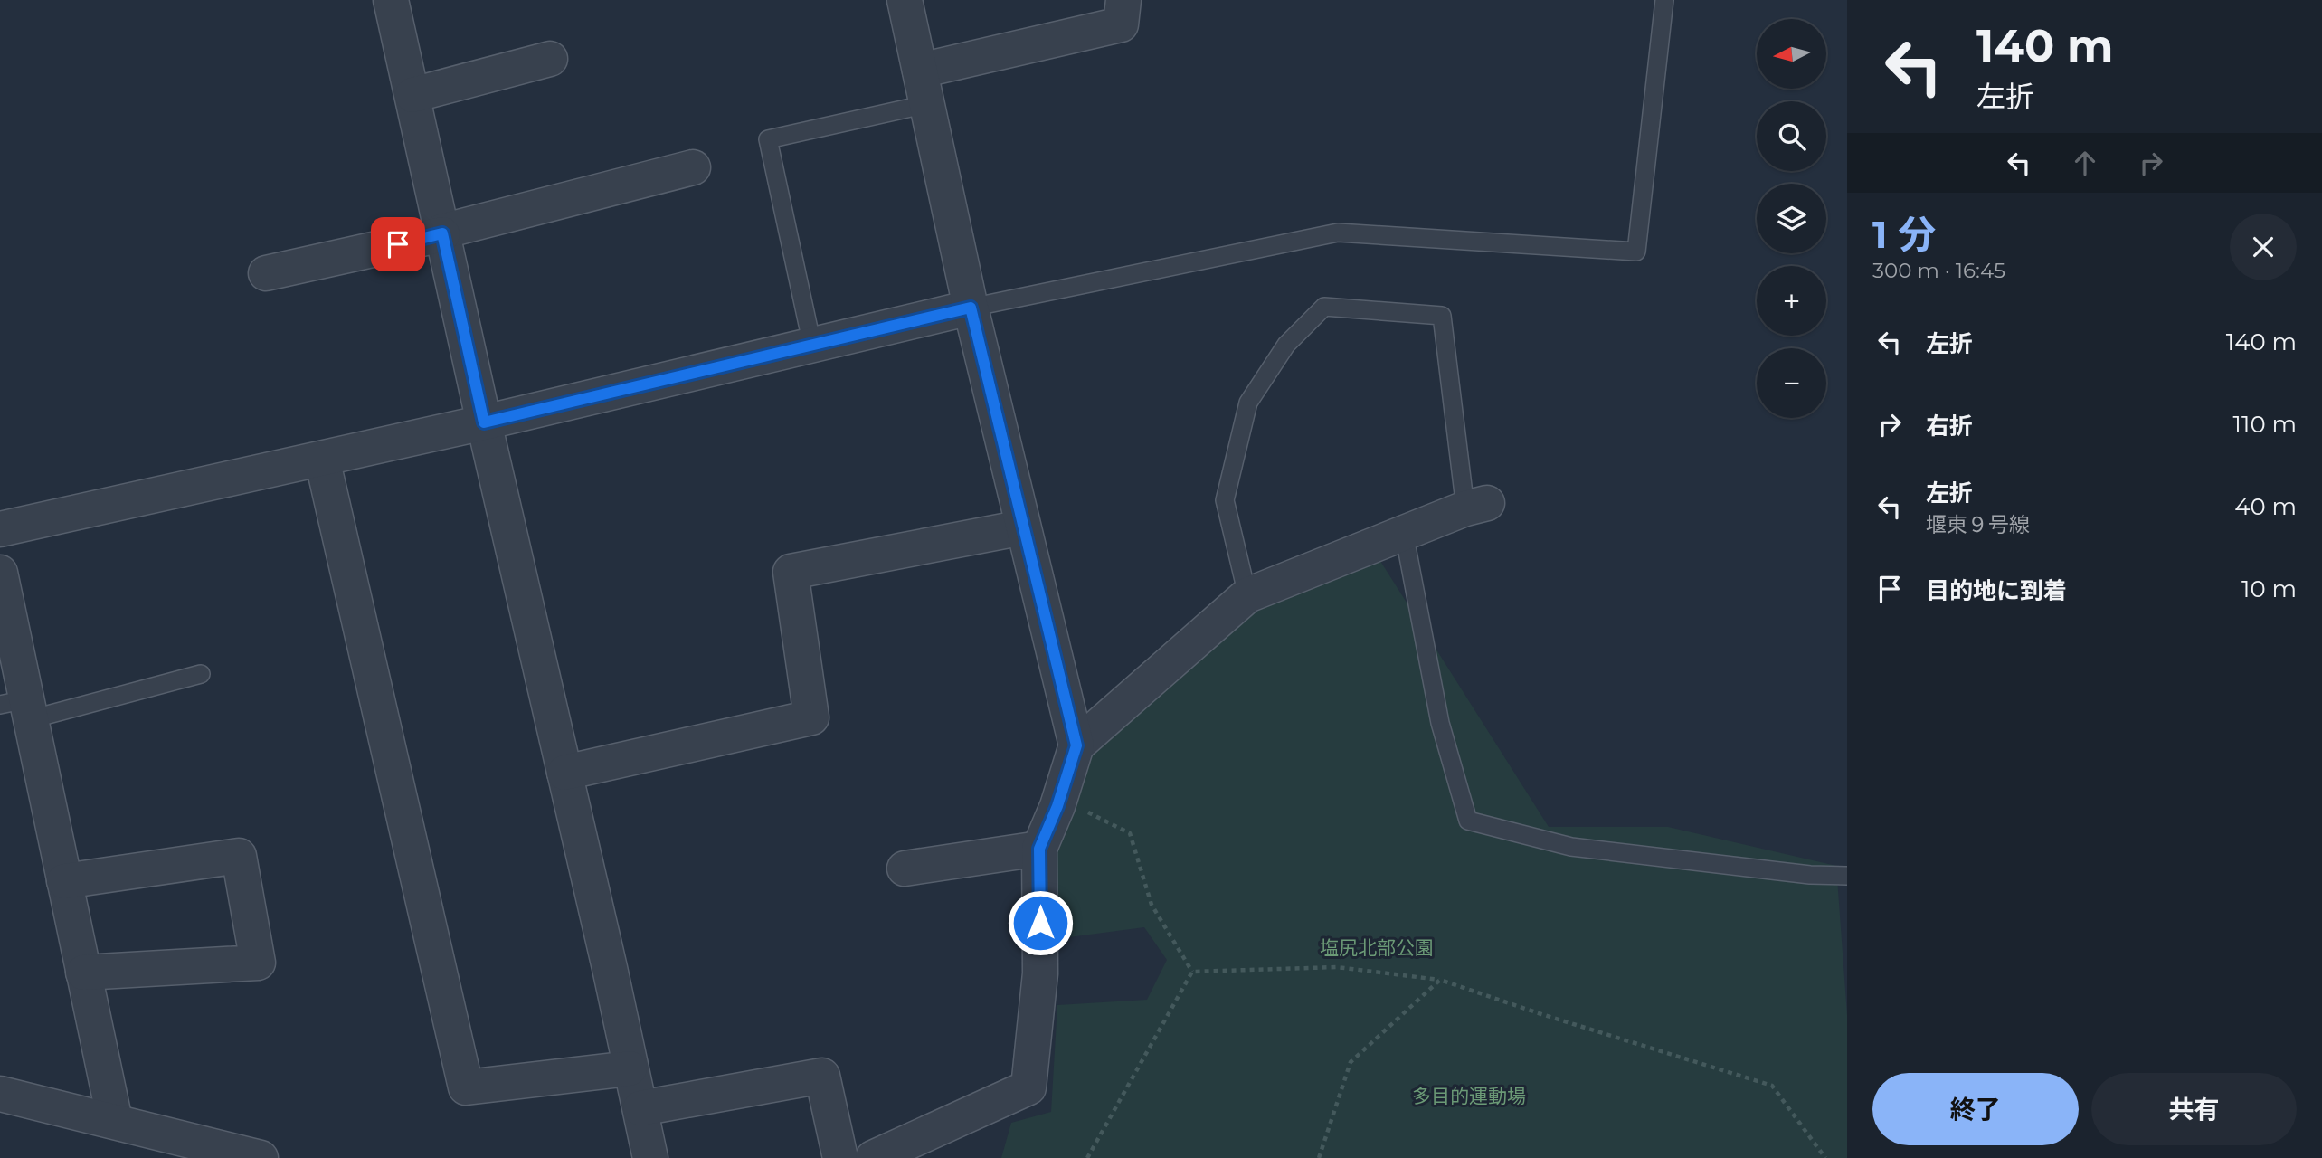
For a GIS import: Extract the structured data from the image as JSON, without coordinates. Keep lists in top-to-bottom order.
{
  "parks": ["塩尻北部公園", "多目的運動場"],
  "north": "left",
  "page": {
    "turn": ["140 m", "左折"],
    "map_buttons": ["+", "−"],
    "heading": ["1 分", "300 m · 16:45"],
    "list": [
      {
        "name": "左折",
        "value": "140 m"
      },
      {
        "name": "右折",
        "value": "110 m"
      },
      {
        "name": "左折",
        "note": "堰東９号線",
        "value": "40 m"
      },
      {
        "name": "目的地に到着",
        "value": "10 m"
      }
    ],
    "buttons": ["終了", "共有"]
  }
}
